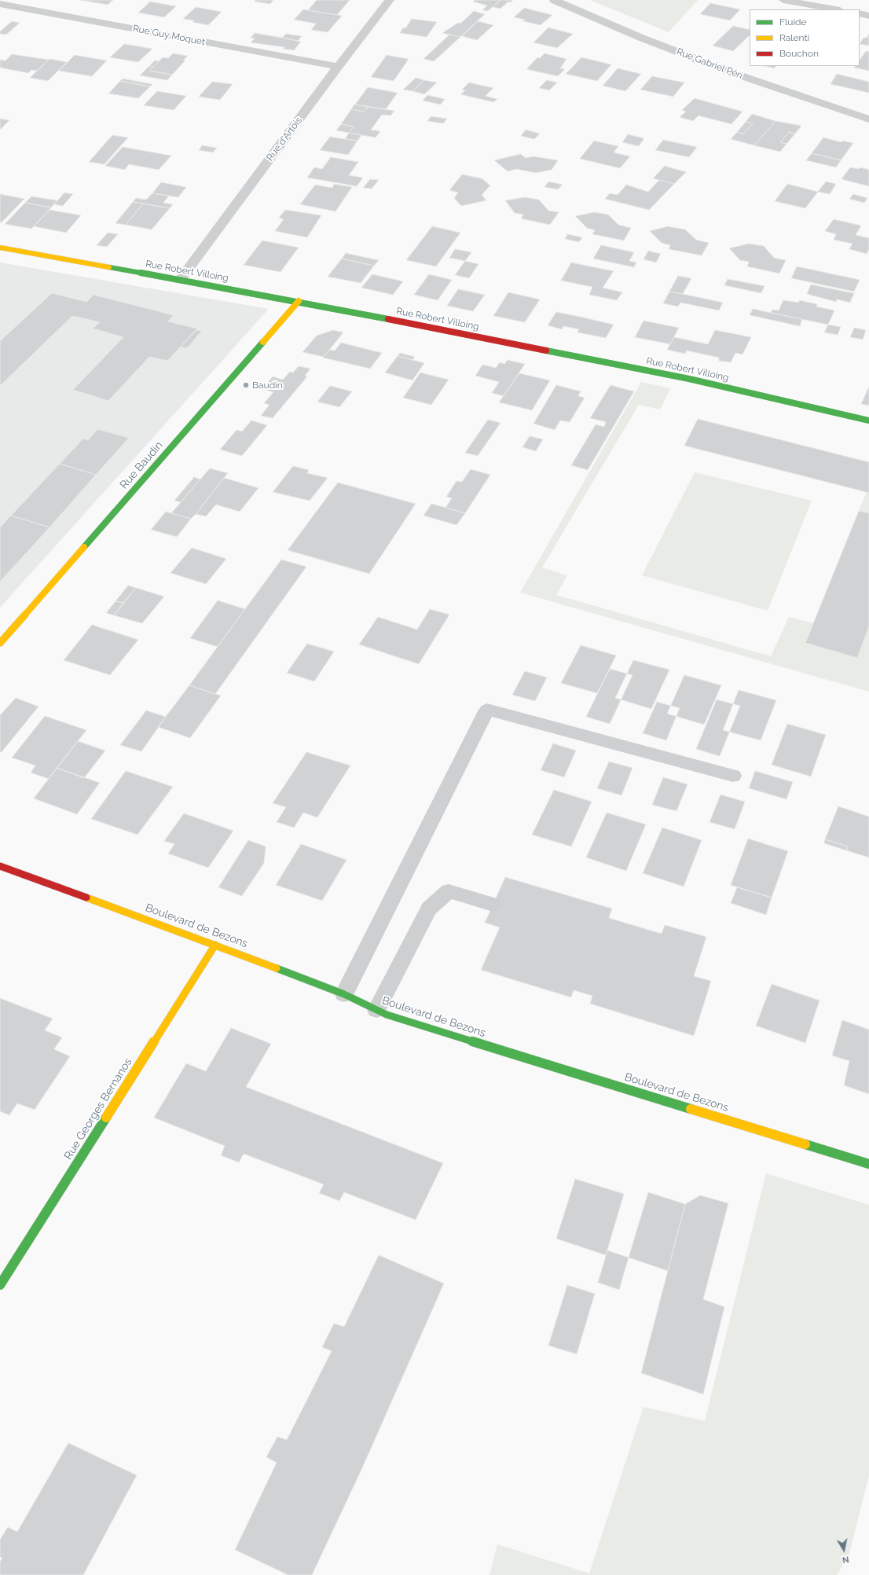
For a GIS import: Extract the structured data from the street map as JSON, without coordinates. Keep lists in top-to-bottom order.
{
  "streets": {
    "street": [
      "Rue Guy Moquet",
      "Rue Gabriel Péri",
      "Rue d'Artois",
      "Rue Robert Villoing",
      "Rue Baudin",
      "Boulevard de Bezons",
      "Rue Georges Bernanos"
    ]
  },
  "crossings": [
    ["Rue Guy Moquet", "Rue d'Artois"],
    ["Rue d'Artois", "Rue Robert Villoing"],
    ["Rue Robert Villoing", "Rue Baudin"],
    ["Boulevard de Bezons", "Rue Georges Bernanos"]
  ],
  "places": ["Baudin"],
  "legend": ["Fluide", "Ralenti", "Bouchon"],
  "north": "bottom"
}
